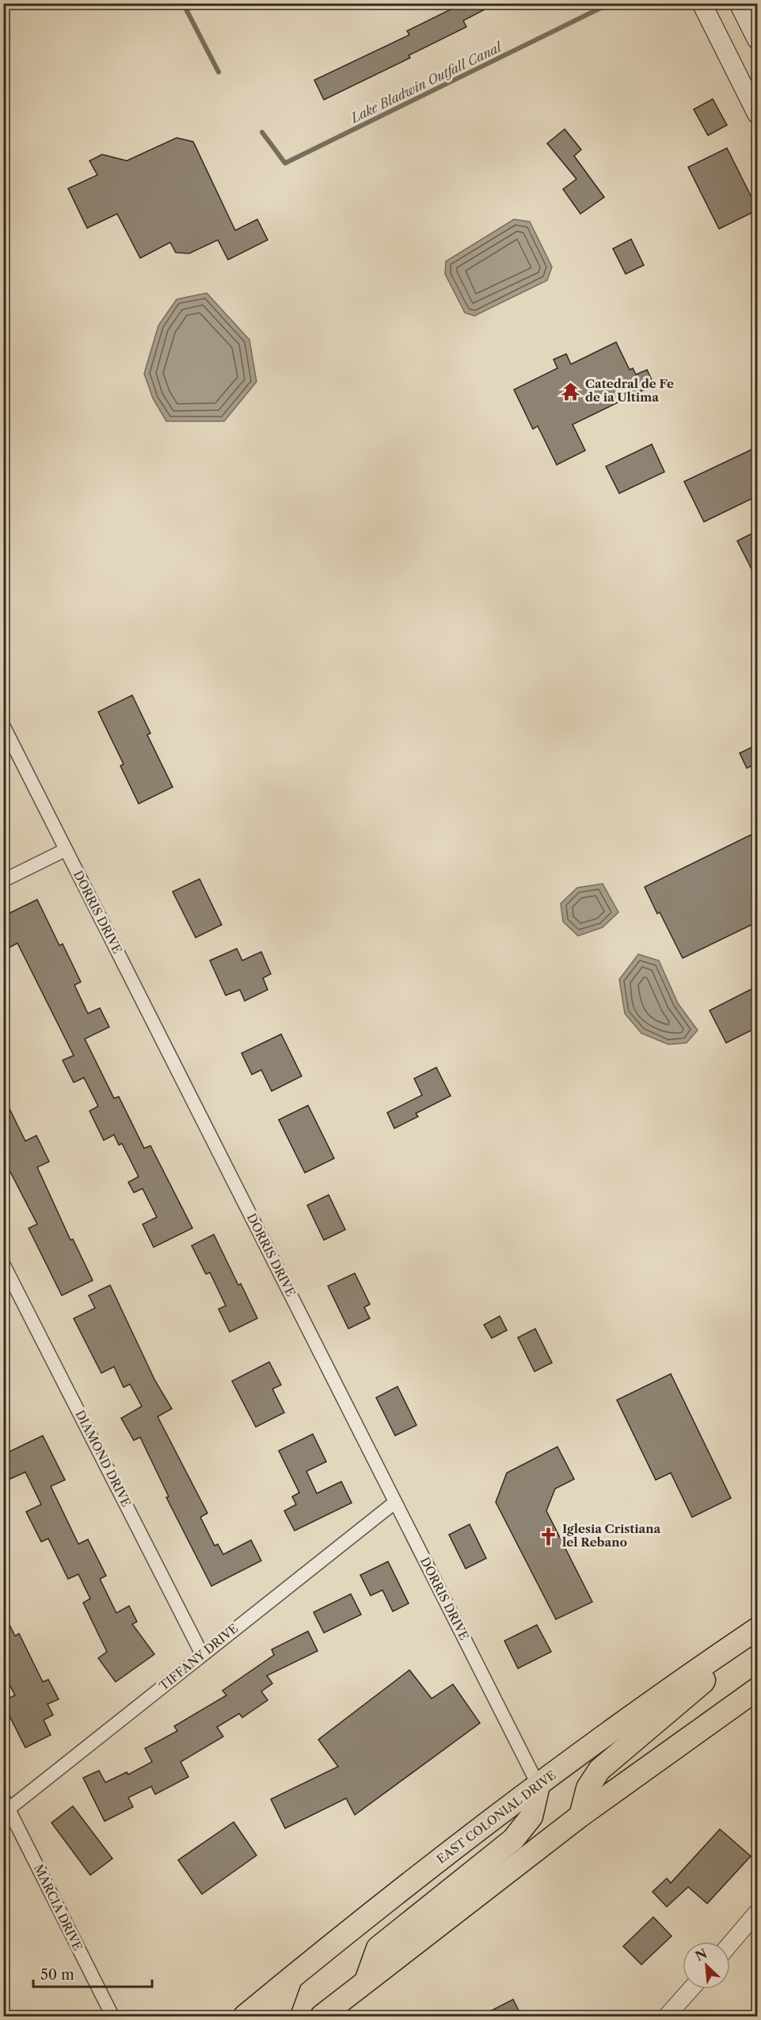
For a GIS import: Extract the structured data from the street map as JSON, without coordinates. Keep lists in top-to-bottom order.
{
  "streets": {
    "highway": ["EAST COLONIAL DRIVE"],
    "street": [
      "DORRIS DRIVE",
      "DIAMOND DRIVE",
      "TIFFANY DRIVE",
      "MARCIA DRIVE"
    ]
  },
  "crossings": [
    ["DORRIS DRIVE", "TIFFANY DRIVE"],
    ["DORRIS DRIVE", "EAST COLONIAL DRIVE"],
    ["DIAMOND DRIVE", "TIFFANY DRIVE"],
    ["TIFFANY DRIVE", "MARCIA DRIVE"]
  ],
  "water": ["Lake Bladwin Outfall Canal"],
  "places": {
    "temple": ["Catedral de Fe de ia Ultima"],
    "church": ["Iglesia Cristiana lel Rebano"]
  },
  "scale_bar": "50 m",
  "north": "top left"
}
